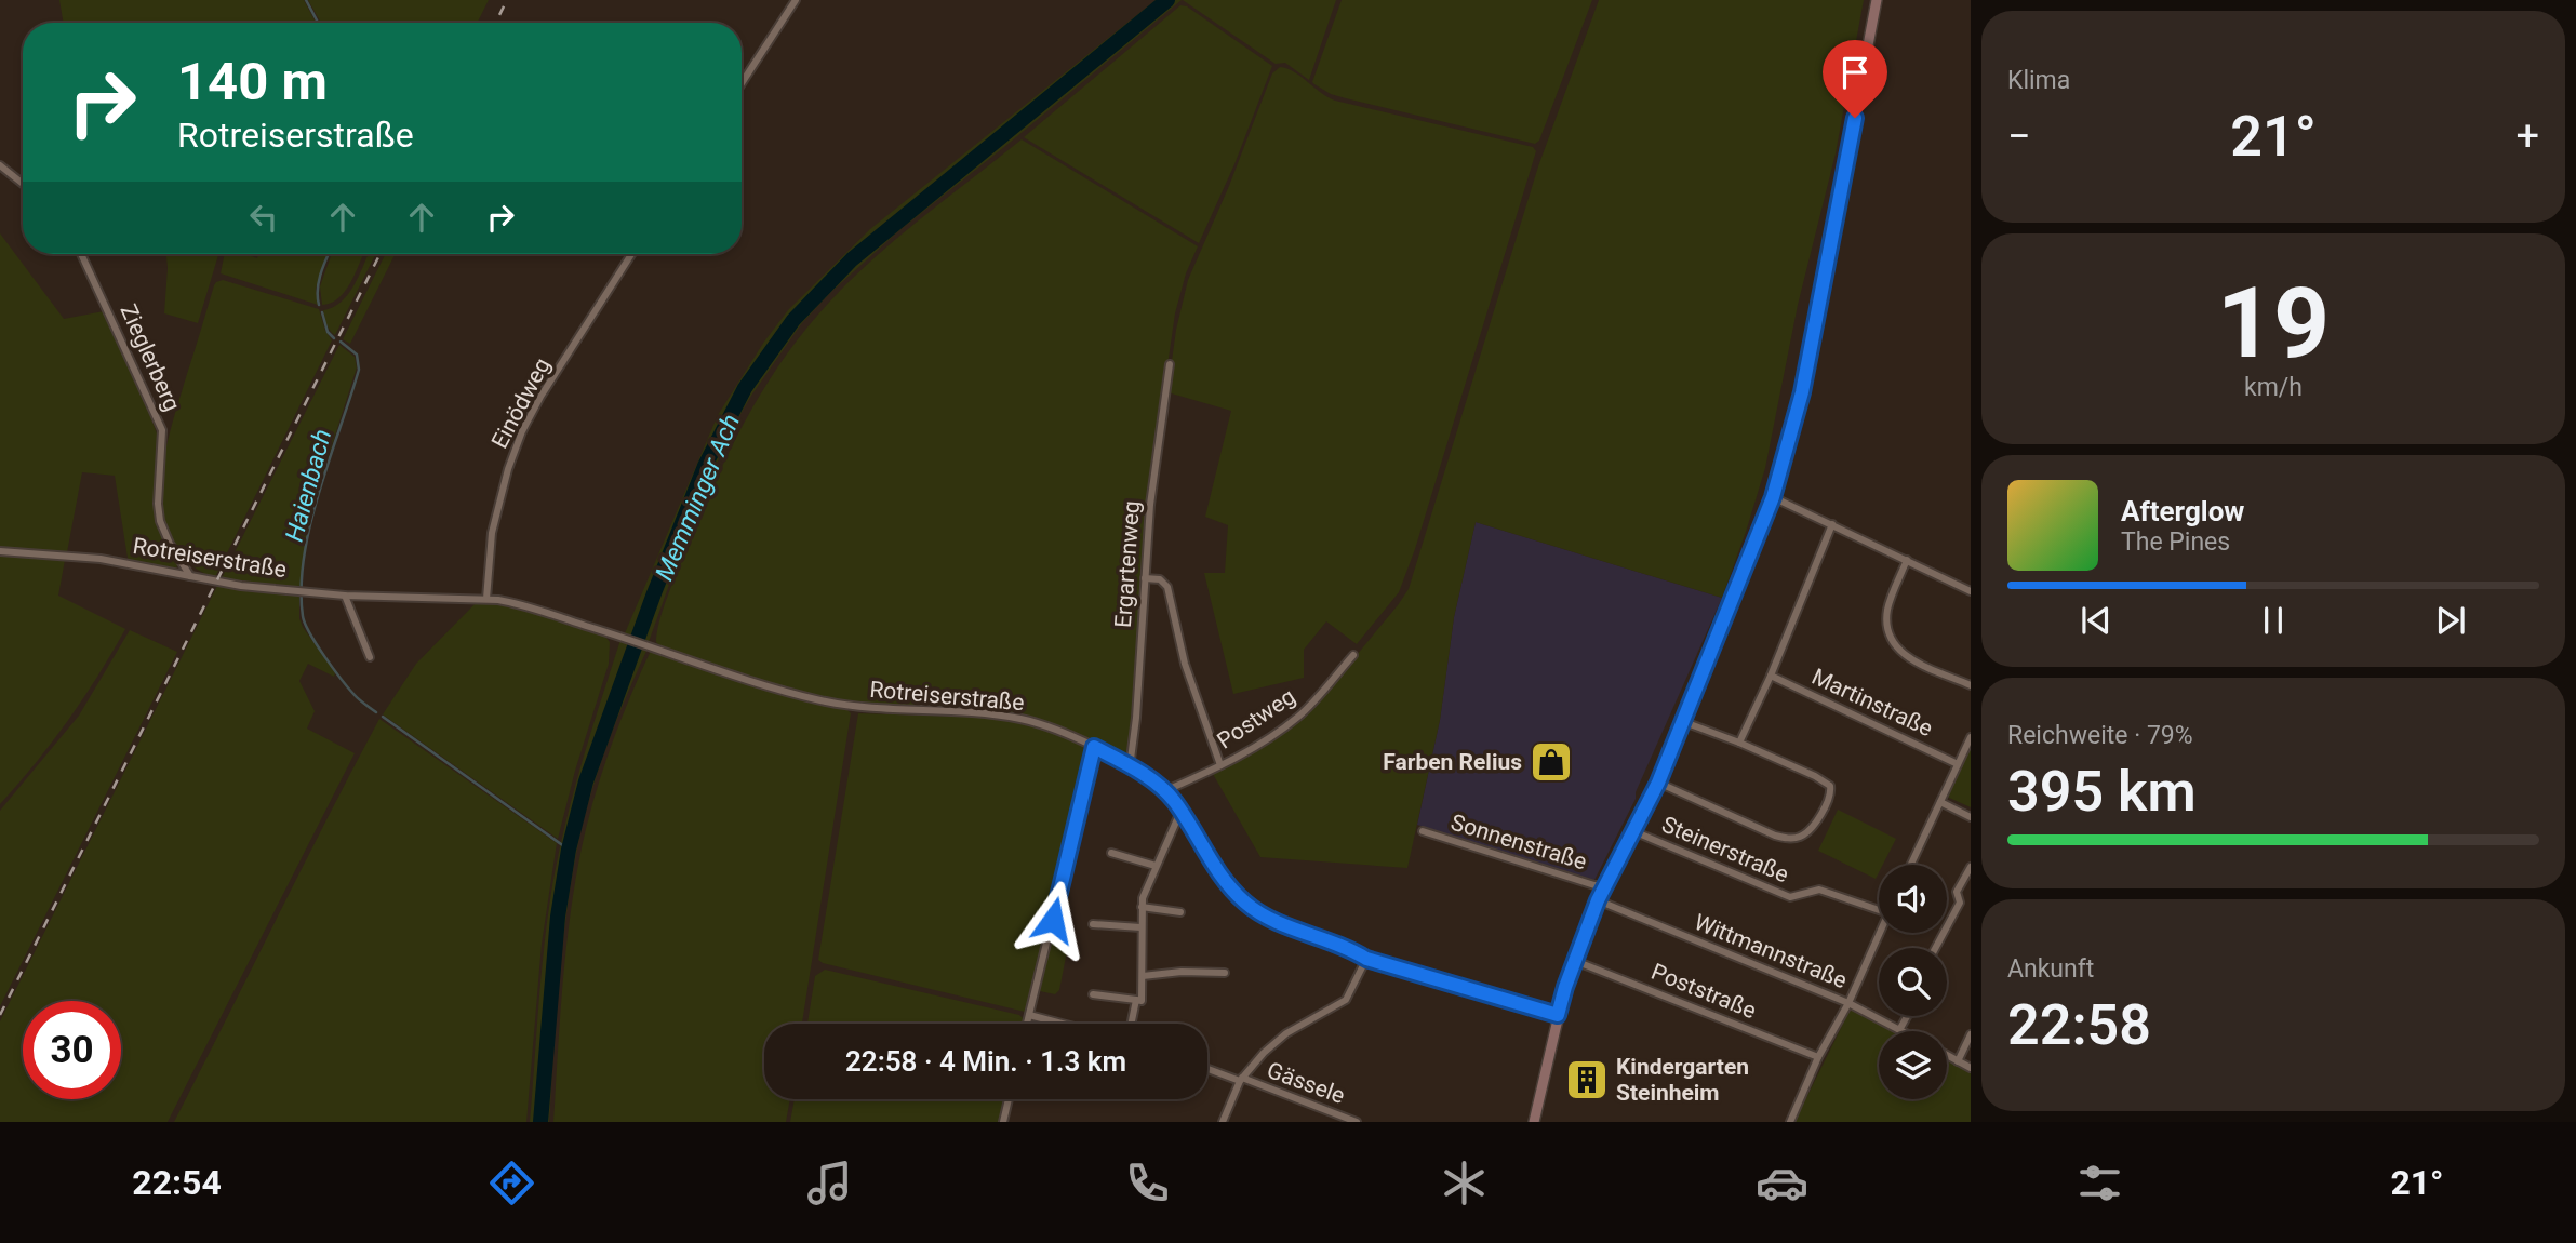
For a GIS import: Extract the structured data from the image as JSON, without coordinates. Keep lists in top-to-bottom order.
{
  "streets": {
    "street": [
      "Zieglerberg",
      "Einödweg",
      "Rotreiserstraße",
      "Ergartenweg",
      "Martinstraße",
      "Postweg",
      "Sonnenstraße",
      "Steinerstraße",
      "Wittmannstraße",
      "Poststraße",
      "Gässele"
    ]
  },
  "crossings": [
    ["Zieglerberg", "Rotreiserstraße"],
    ["Einödweg", "Rotreiserstraße"],
    ["Rotreiserstraße", "Ergartenweg"],
    ["Rotreiserstraße", "Postweg"]
  ],
  "water": ["Haienbach", "Memminger Ach"],
  "places": {
    "shop": ["Farben Relius"],
    "building": ["Kindergarten Steinheim"]
  },
  "page": {
    "tile": [
      "Klima",
      ["19", "km/h"],
      ["Reichweite · 79%", "395 km"],
      ["Ankunft", "22:58"]
    ],
    "turn": ["140 m", "Rotreiserstraße"],
    "heat": ["−", "21°", "+"],
    "song": ["Afterglow", "The Pines"],
    "limit": "30",
    "trip": "22:58 · 4 Min. · 1.3 km",
    "tabs": ["22:54", "21°"]
  }
}
